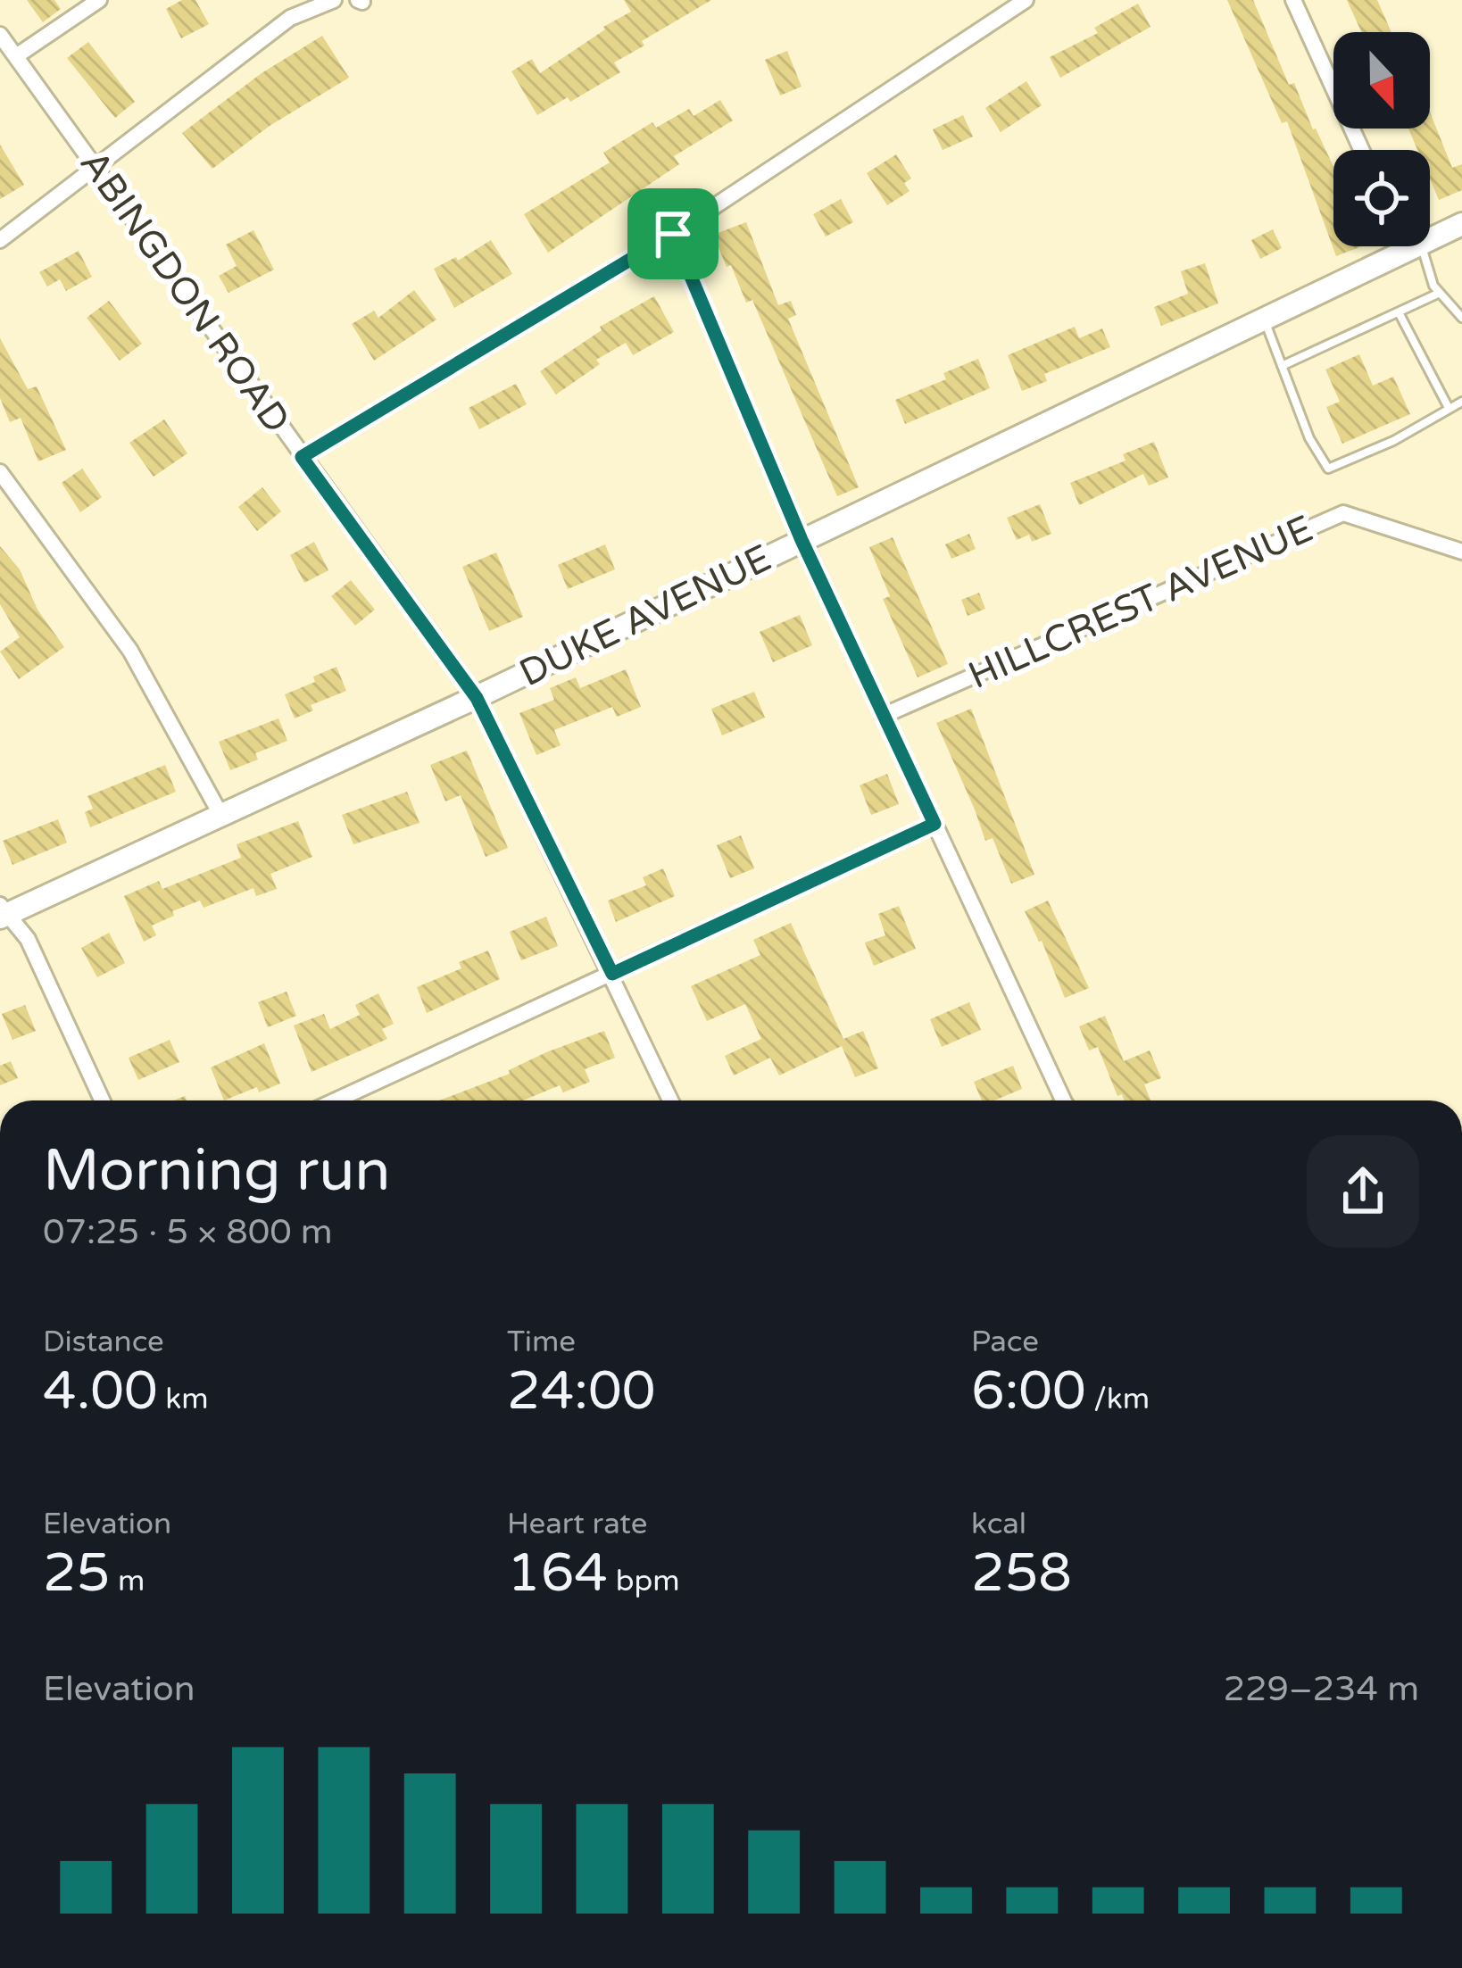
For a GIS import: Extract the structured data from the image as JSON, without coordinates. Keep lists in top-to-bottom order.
{
  "streets": {
    "street": ["ABINGDON ROAD", "HILLCREST AVENUE", "DUKE AVENUE"]
  },
  "crossings": [
    ["ABINGDON ROAD", "DUKE AVENUE"]
  ],
  "north": "bottom",
  "page": {
    "heading": ["Morning run", "07:25 · 5 × 800 m"],
    "stats": [
      ["Distance", "4.00 km"],
      ["Time", "24:00"],
      ["Pace", "6:00 /km"],
      ["Elevation", "25 m"],
      ["Heart rate", "164 bpm"],
      ["kcal", "258"]
    ],
    "chart": ["Elevation", "229–234 m"]
  }
}
